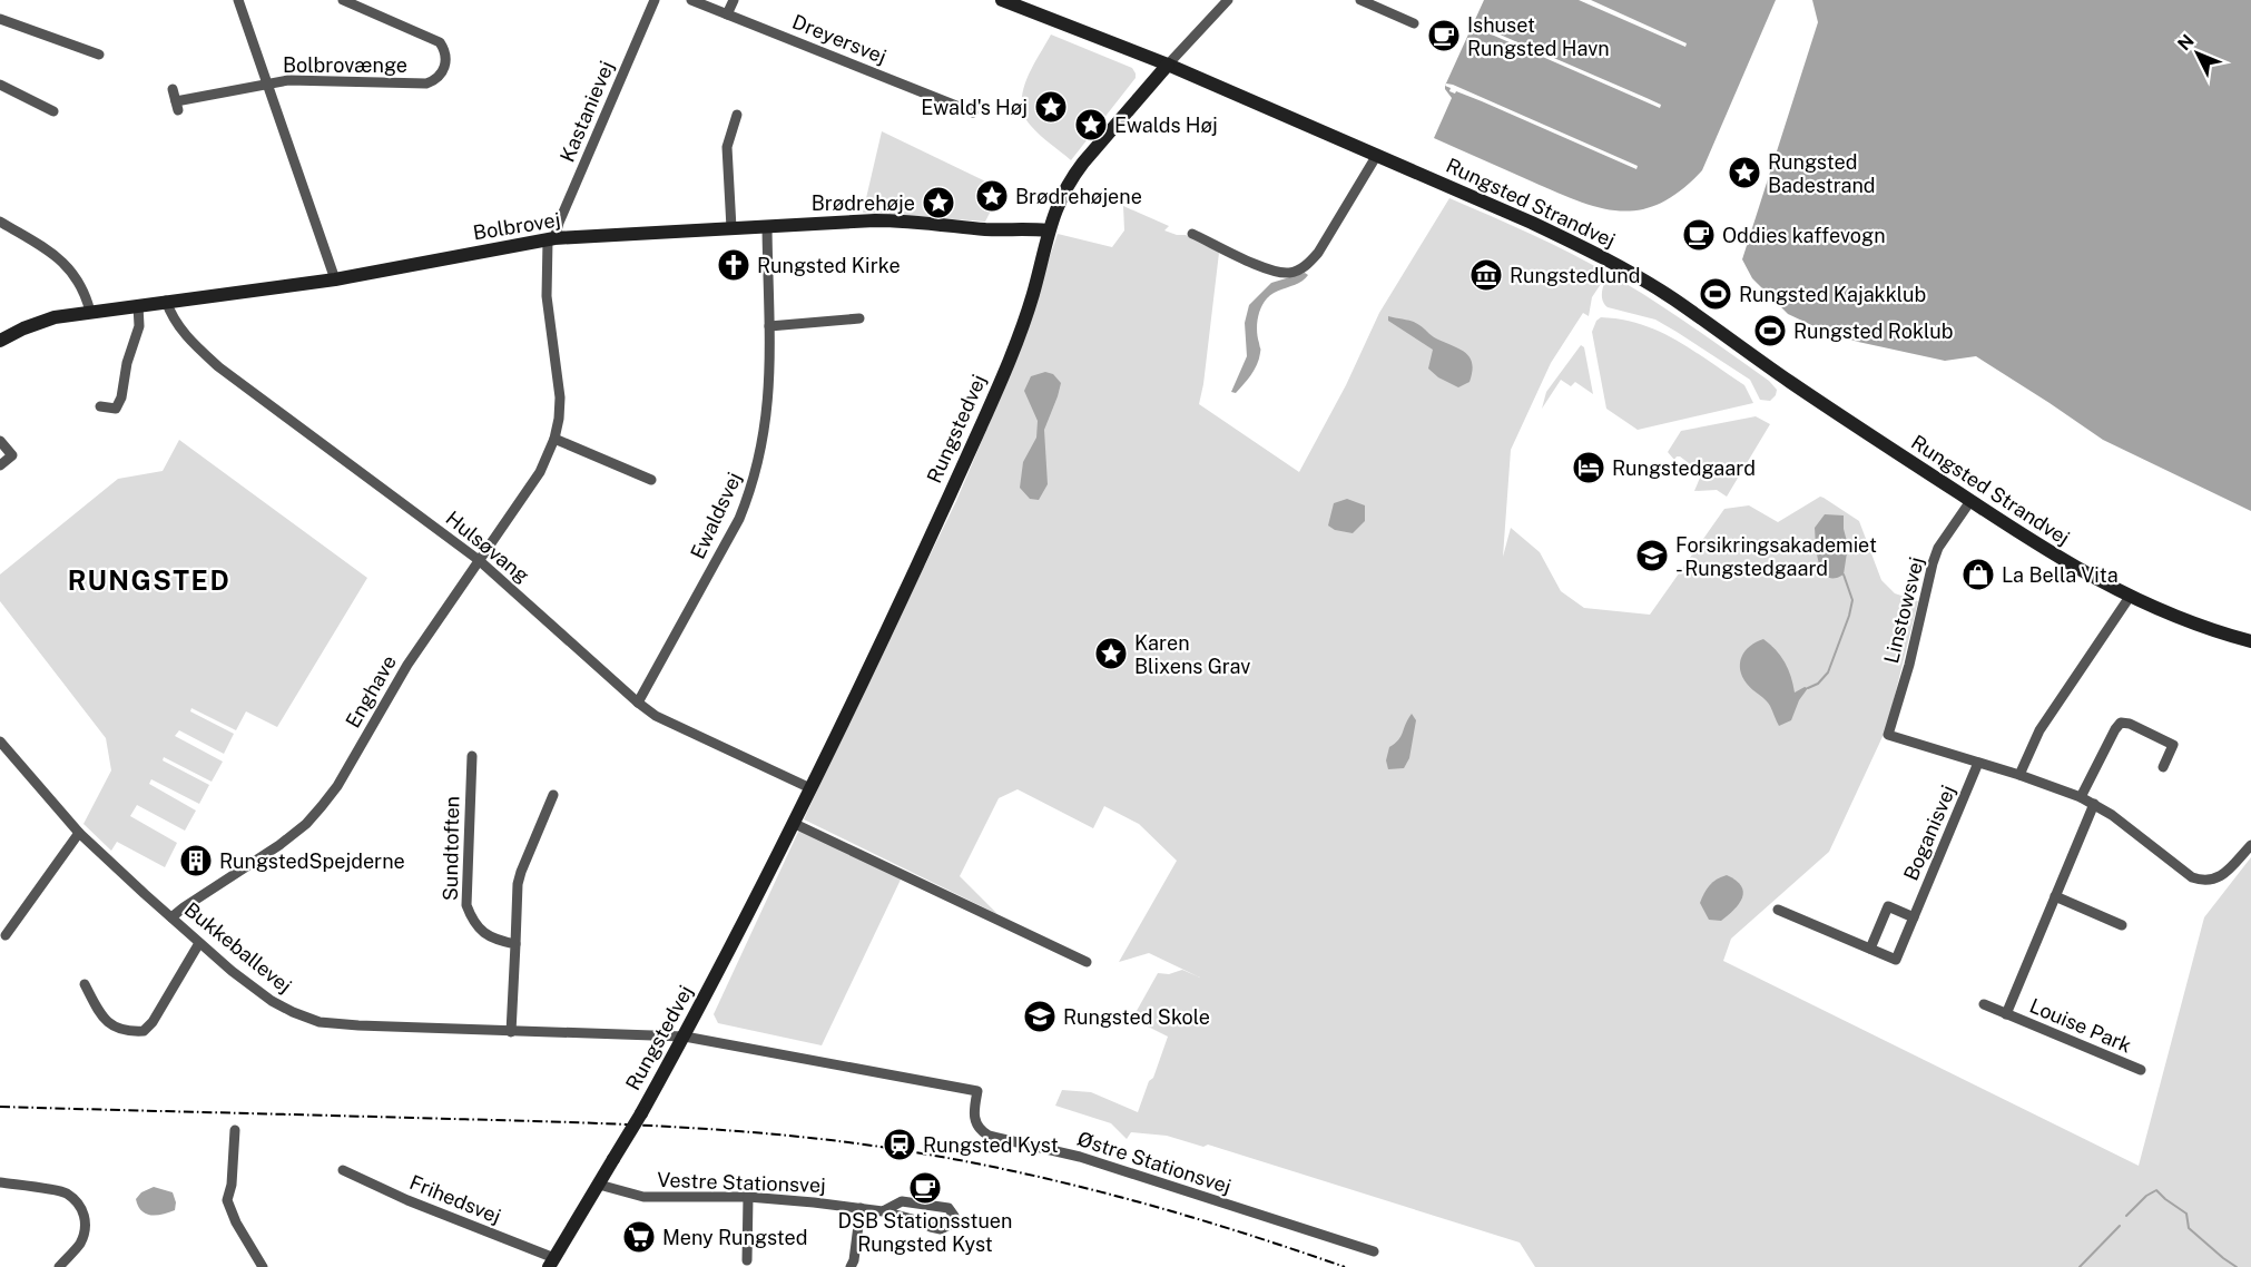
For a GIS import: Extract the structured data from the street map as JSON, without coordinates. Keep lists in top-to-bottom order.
{
  "streets": {
    "main road": ["Rungsted Strandvej", "Bolbrovej", "Rungstedvej"],
    "street": [
      "Dreyersvej",
      "Bolbrovænge",
      "Kastanievej",
      "Ewaldsvej",
      "Hulsøvang",
      "Linstowsvej",
      "Enghave",
      "Boganisvej",
      "Sundtoften",
      "Bukkeballevej",
      "Louise Park",
      "Østre Stationsvej",
      "Vestre Stationsvej",
      "Frihedsvej"
    ]
  },
  "crossings": [
    ["Bolbrovænge", "Bolbrovej"],
    ["Kastanievej", "Bolbrovej"],
    ["Kastanievej", "Enghave"],
    ["Rungsted Strandvej", "Rungstedvej"],
    ["Rungsted Strandvej", "Linstowsvej"],
    ["Bolbrovej", "Rungstedvej"],
    ["Bolbrovej", "Ewaldsvej"],
    ["Bolbrovej", "Hulsøvang"],
    ["Bolbrovej", "Enghave"],
    ["Rungstedvej", "Hulsøvang"],
    ["Rungstedvej", "Bukkeballevej"],
    ["Rungstedvej", "Østre Stationsvej"],
    ["Rungstedvej", "Vestre Stationsvej"],
    ["Rungstedvej", "Frihedsvej"],
    ["Ewaldsvej", "Hulsøvang"],
    ["Hulsøvang", "Enghave"],
    ["Linstowsvej", "Boganisvej"],
    ["Enghave", "Bukkeballevej"],
    ["Bukkeballevej", "Østre Stationsvej"]
  ],
  "districts": ["RUNGSTED"],
  "places": {
    "cafe": ["Ishuset Rungsted Havn", "Oddies kaffevogn", "DSB Stationsstuen Rungsted Kyst"],
    "place": [
      "Ewald's Høj",
      "Ewalds Høj",
      "Rungsted Badestrand",
      "Brødrehøjene",
      "Brødrehøje",
      "Karen Blixens Grav"
    ],
    "church": ["Rungsted Kirke"],
    "museum": ["Rungstedlund"],
    "sports": ["Rungsted Kajakklub", "Rungsted Roklub"],
    "hotel": ["Rungstedgaard"],
    "school or university": ["Forsikringsakademiet - Rungstedgaard", "Rungsted Skole"],
    "shop": ["La Bella Vita"],
    "building": ["RungstedSpejderne"],
    "station": ["Rungsted Kyst"],
    "supermarket": ["Meny Rungsted"]
  },
  "north": "top left"
}
